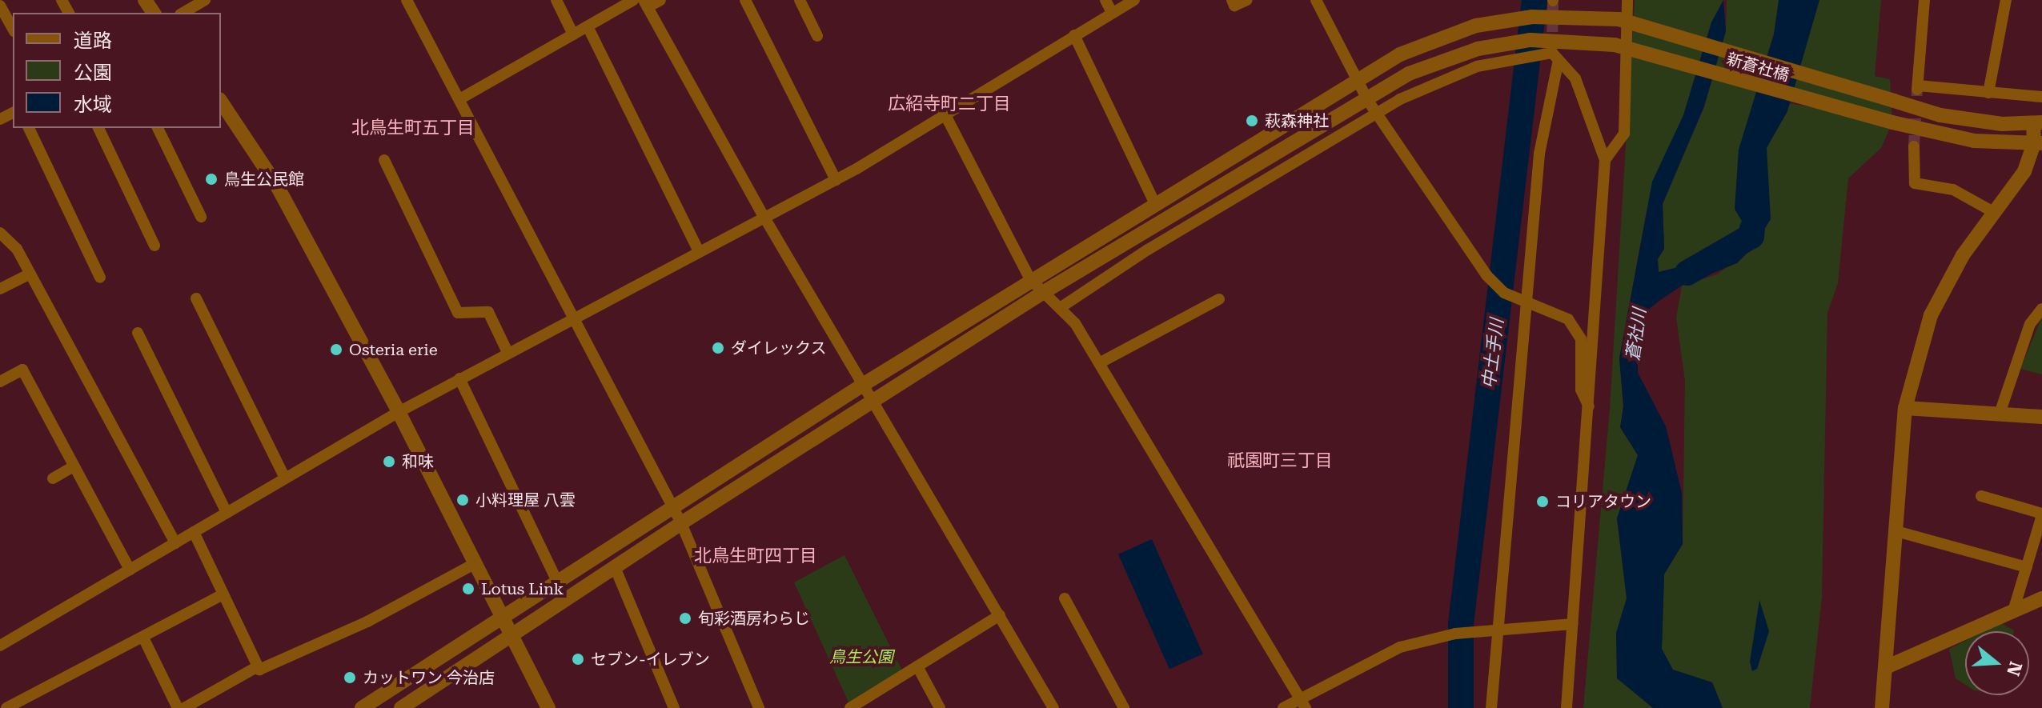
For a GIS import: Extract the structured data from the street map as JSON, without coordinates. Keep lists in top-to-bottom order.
{
  "streets": {
    "street": ["新蒼社橋"]
  },
  "districts": [
    "広紹寺町二丁目",
    "北鳥生町五丁目",
    "祇園町三丁目",
    "北鳥生町四丁目"
  ],
  "water": ["蒼社川", "中土手川"],
  "parks": ["鳥生公園"],
  "places": [
    "萩森神社",
    "鳥生公民館",
    "ダイレックス",
    "Osteria erie",
    "和味",
    "小料理屋 八雲",
    "コリアタウン",
    "Lotus Link",
    "旬彩酒房わらじ",
    "セブン-イレブン",
    "カットワン 今治店"
  ],
  "legend": ["道路", "公園", "水域"],
  "north": "right"
}
